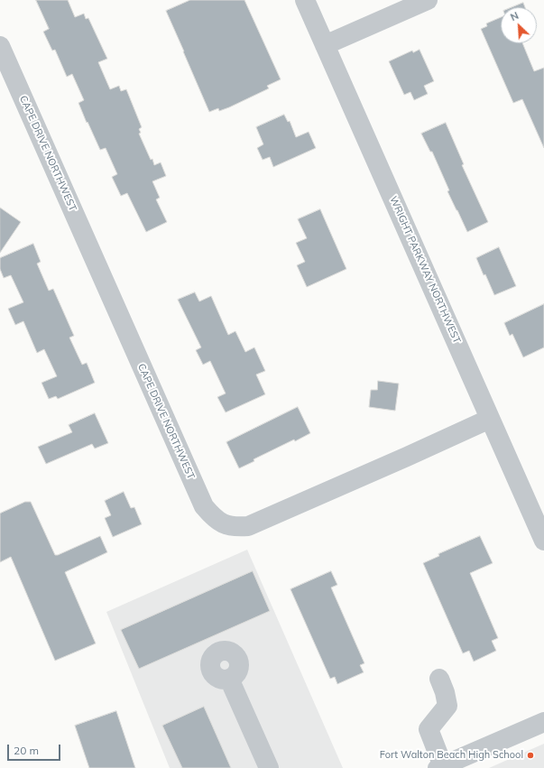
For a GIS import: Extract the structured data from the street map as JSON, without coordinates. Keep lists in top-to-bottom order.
{
  "streets": {
    "street": ["CAPE DRIVE NORTHWEST", "WRIGHT PARKWAY NORTHWEST"]
  },
  "crossings": [
    ["CAPE DRIVE NORTHWEST", "WRIGHT PARKWAY NORTHWEST"]
  ],
  "places": ["Fort Walton Beach High School"],
  "scale_bar": "20 m",
  "north": "top left"
}
